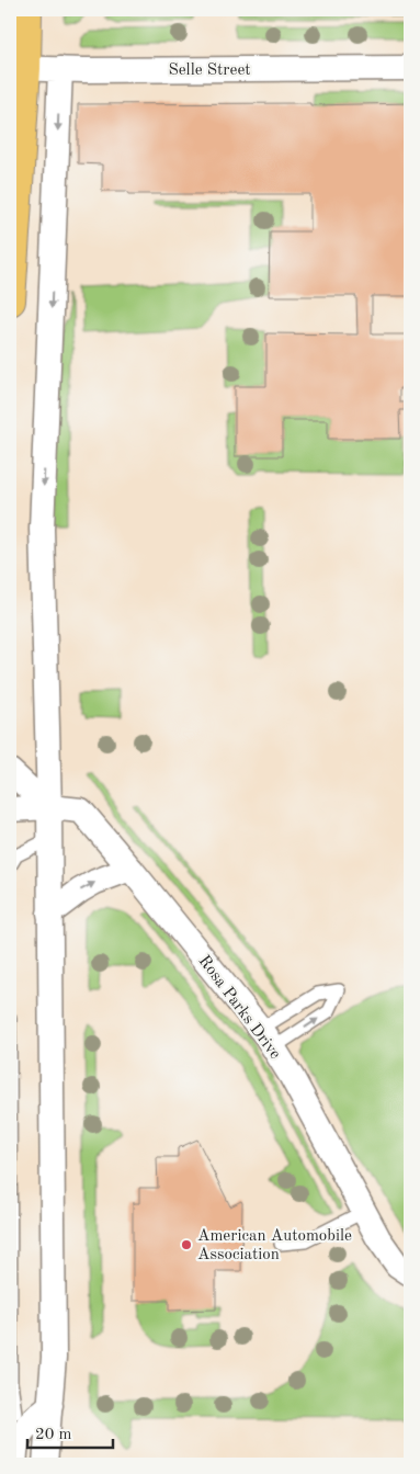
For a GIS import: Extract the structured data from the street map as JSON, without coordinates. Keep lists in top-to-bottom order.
{
  "streets": {
    "street": ["Selle Street", "Rosa Parks Drive"]
  },
  "places": ["American Automobile Association"],
  "scale_bar": "20 m"
}
